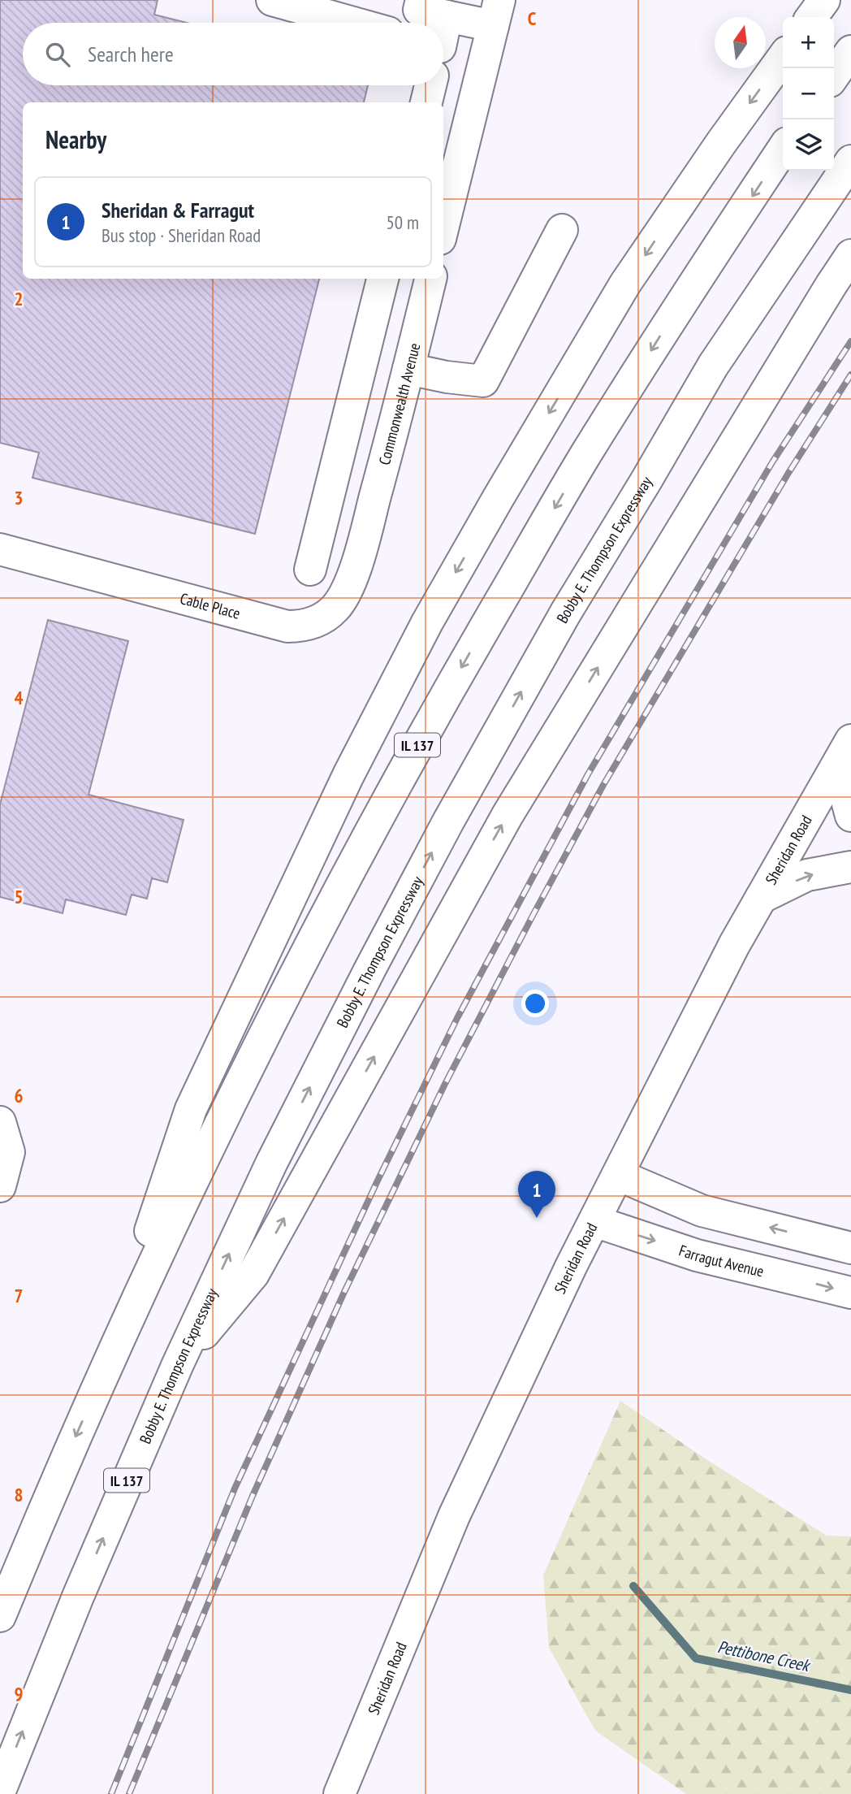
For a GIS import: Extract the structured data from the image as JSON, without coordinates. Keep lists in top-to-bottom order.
{
  "streets": {
    "main road": [
      "Commonwealth Avenue",
      "Bobby E. Thompson Expressway",
      "Cable Place",
      "IL 137",
      "Sheridan Road",
      "Farragut Avenue"
    ]
  },
  "crossings": [
    ["Commonwealth Avenue", "Cable Place"],
    ["Sheridan Road", "Farragut Avenue"]
  ],
  "water": ["Pettibone Creek"],
  "north": "top",
  "page": {
    "map_buttons": ["+", "−"],
    "search": "Search here",
    "heading": "Nearby",
    "list": [
      {
        "mark": "1",
        "name": "Sheridan & Farragut",
        "note": "Bus stop · Sheridan Road",
        "value": "50 m"
      }
    ],
    "pins": "1"
  },
  "grid": {
    "columns": ["C"],
    "rows": [
      "2",
      "3",
      "4",
      "5",
      "6",
      "7",
      "8",
      "9"
    ]
  }
}
